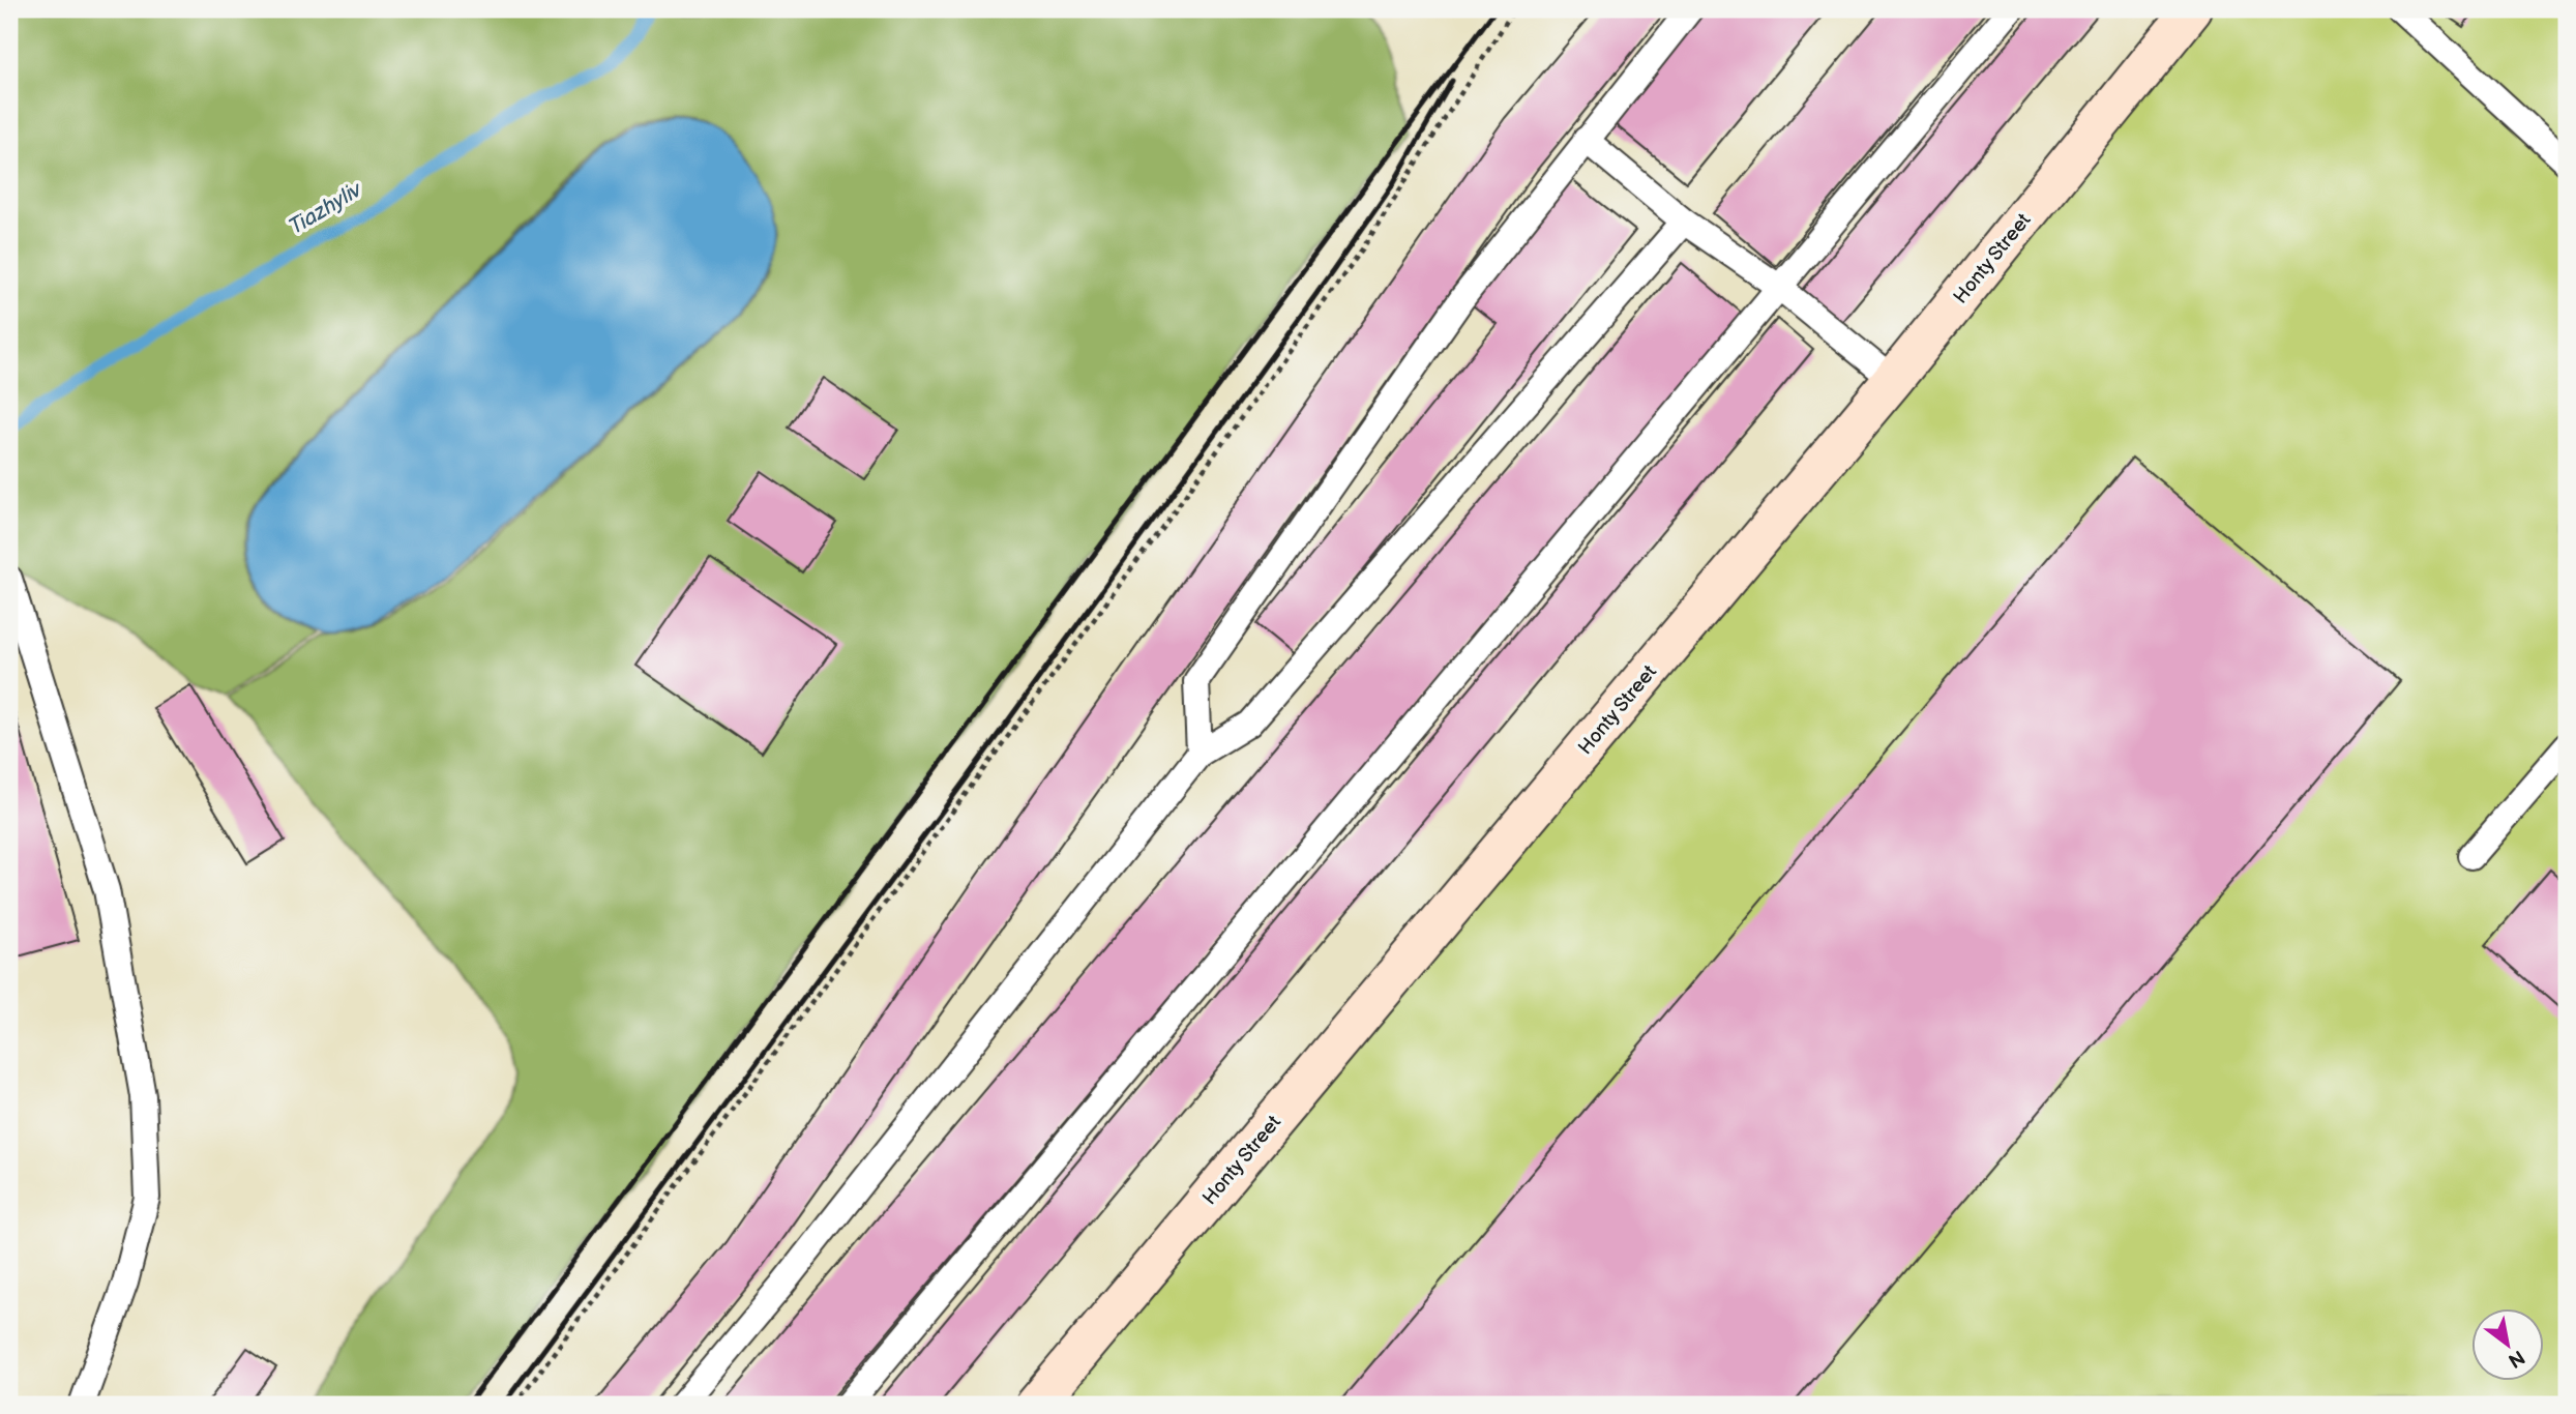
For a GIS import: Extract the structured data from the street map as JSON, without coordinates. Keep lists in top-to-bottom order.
{
  "streets": {
    "street": ["Honty Street"]
  },
  "water": ["Tiazhyliv"],
  "north": "bottom right"
}
